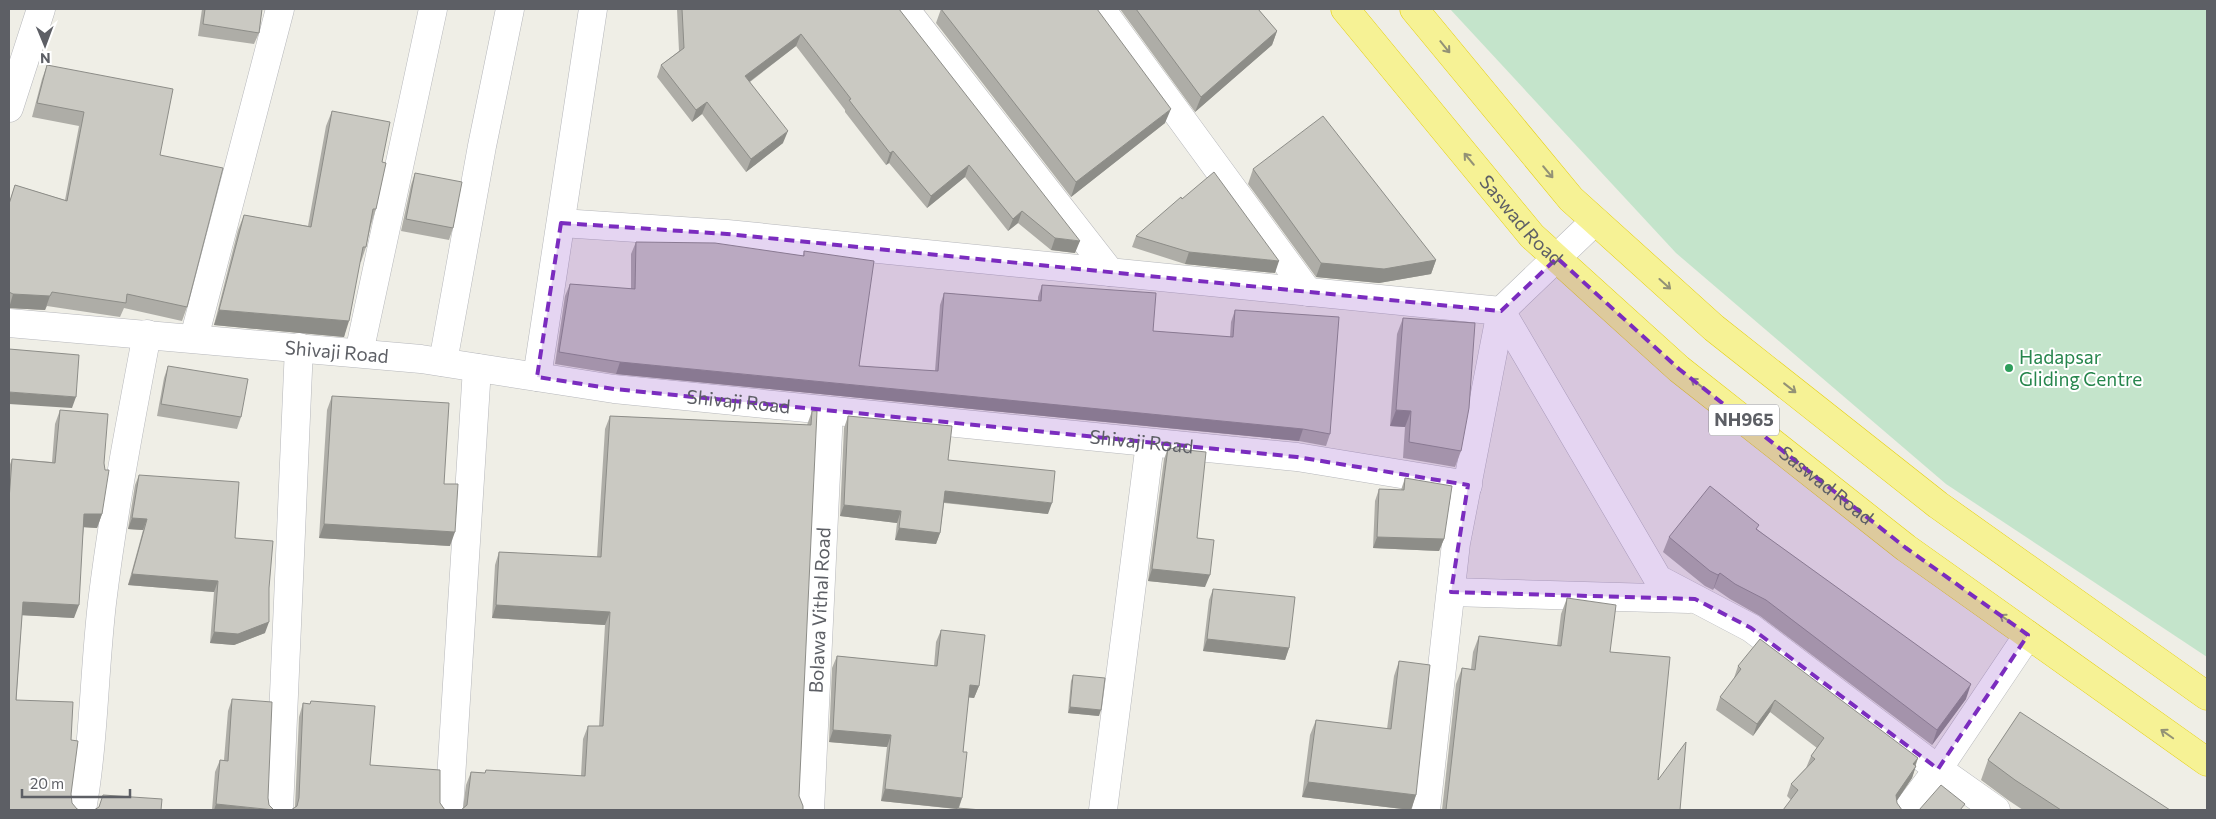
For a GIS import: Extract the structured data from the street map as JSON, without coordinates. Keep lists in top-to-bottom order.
{
  "streets": {
    "highway": ["Saswad Road", "NH965"],
    "street": ["Shivaji Road", "Bolawa Vithal Road"]
  },
  "crossings": [
    ["Shivaji Road", "Bolawa Vithal Road"]
  ],
  "places": ["Hadapsar Gliding Centre"],
  "scale_bar": "20 m",
  "north": "bottom"
}
